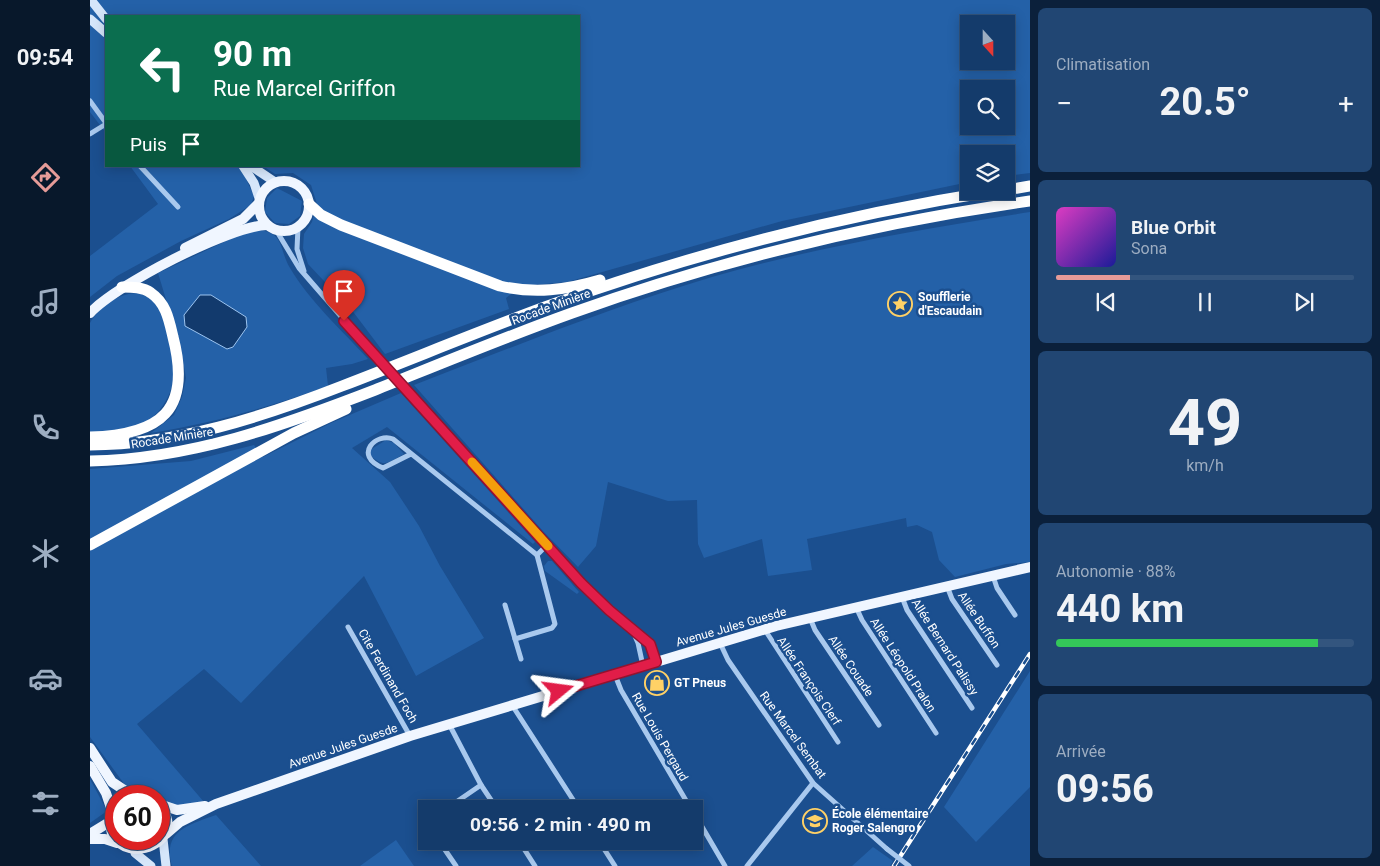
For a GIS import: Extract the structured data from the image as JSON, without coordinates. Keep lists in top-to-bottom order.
{
  "streets": {
    "highway": ["Rocade Minière"],
    "main road": ["Avenue Jules Guesde"],
    "street": [
      "Allée Buffon",
      "Allée Bernard Palissy",
      "Allée Léopold Pralon",
      "Allée Couade",
      "Cite Ferdinand Foch",
      "Allée François Clerf",
      "Rue Marcel Sembat",
      "Rue Louis Pergaud"
    ]
  },
  "crossings": [
    ["Allée Buffon", "Avenue Jules Guesde"],
    ["Avenue Jules Guesde", "Allée Bernard Palissy"],
    ["Avenue Jules Guesde", "Allée Léopold Pralon"],
    ["Avenue Jules Guesde", "Allée Couade"],
    ["Avenue Jules Guesde", "Cite Ferdinand Foch"],
    ["Avenue Jules Guesde", "Allée François Clerf"],
    ["Avenue Jules Guesde", "Rue Marcel Sembat"],
    ["Avenue Jules Guesde", "Rue Louis Pergaud"]
  ],
  "places": {
    "place": ["Soufflerie d'Escaudain"],
    "shop": ["GT Pneus"],
    "school or university": ["École élémentaire Roger Salengro"]
  },
  "north": "bottom",
  "page": {
    "tabs": "09:54",
    "tile": [
      "Climatisation",
      ["49", "km/h"],
      ["Autonomie · 88%", "440 km"],
      ["Arrivée", "09:56"]
    ],
    "turn": ["90 m", "Rue Marcel Griffon"],
    "heat": ["−", "20.5°", "+"],
    "then": "Puis",
    "song": ["Blue Orbit", "Sona"],
    "limit": "60",
    "trip": "09:56 · 2 min · 490 m"
  }
}
